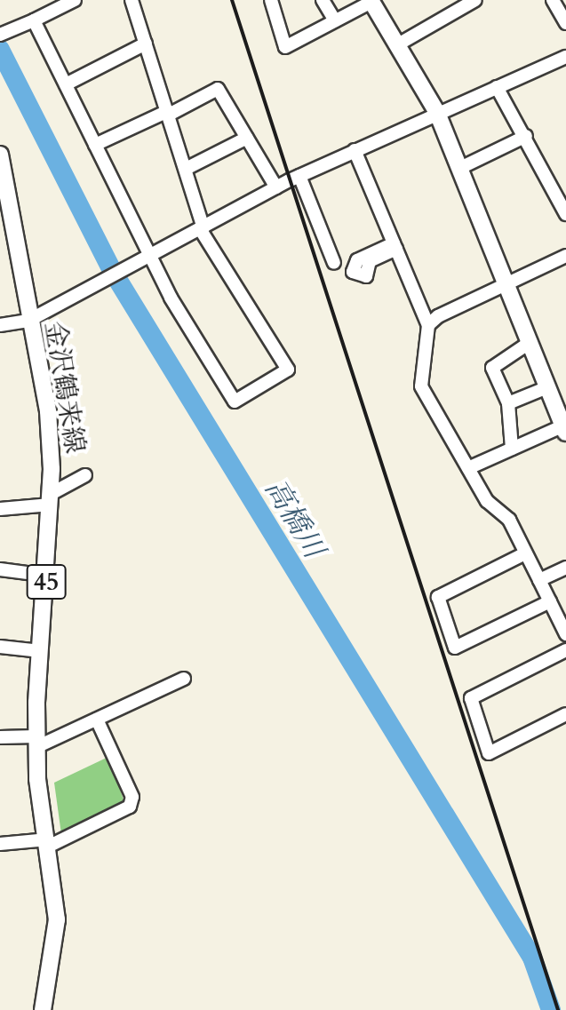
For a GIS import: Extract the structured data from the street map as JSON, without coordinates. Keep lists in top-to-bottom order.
{
  "streets": {
    "main road": ["金沢鶴来線", "45"]
  },
  "water": ["高橋川"]
}
